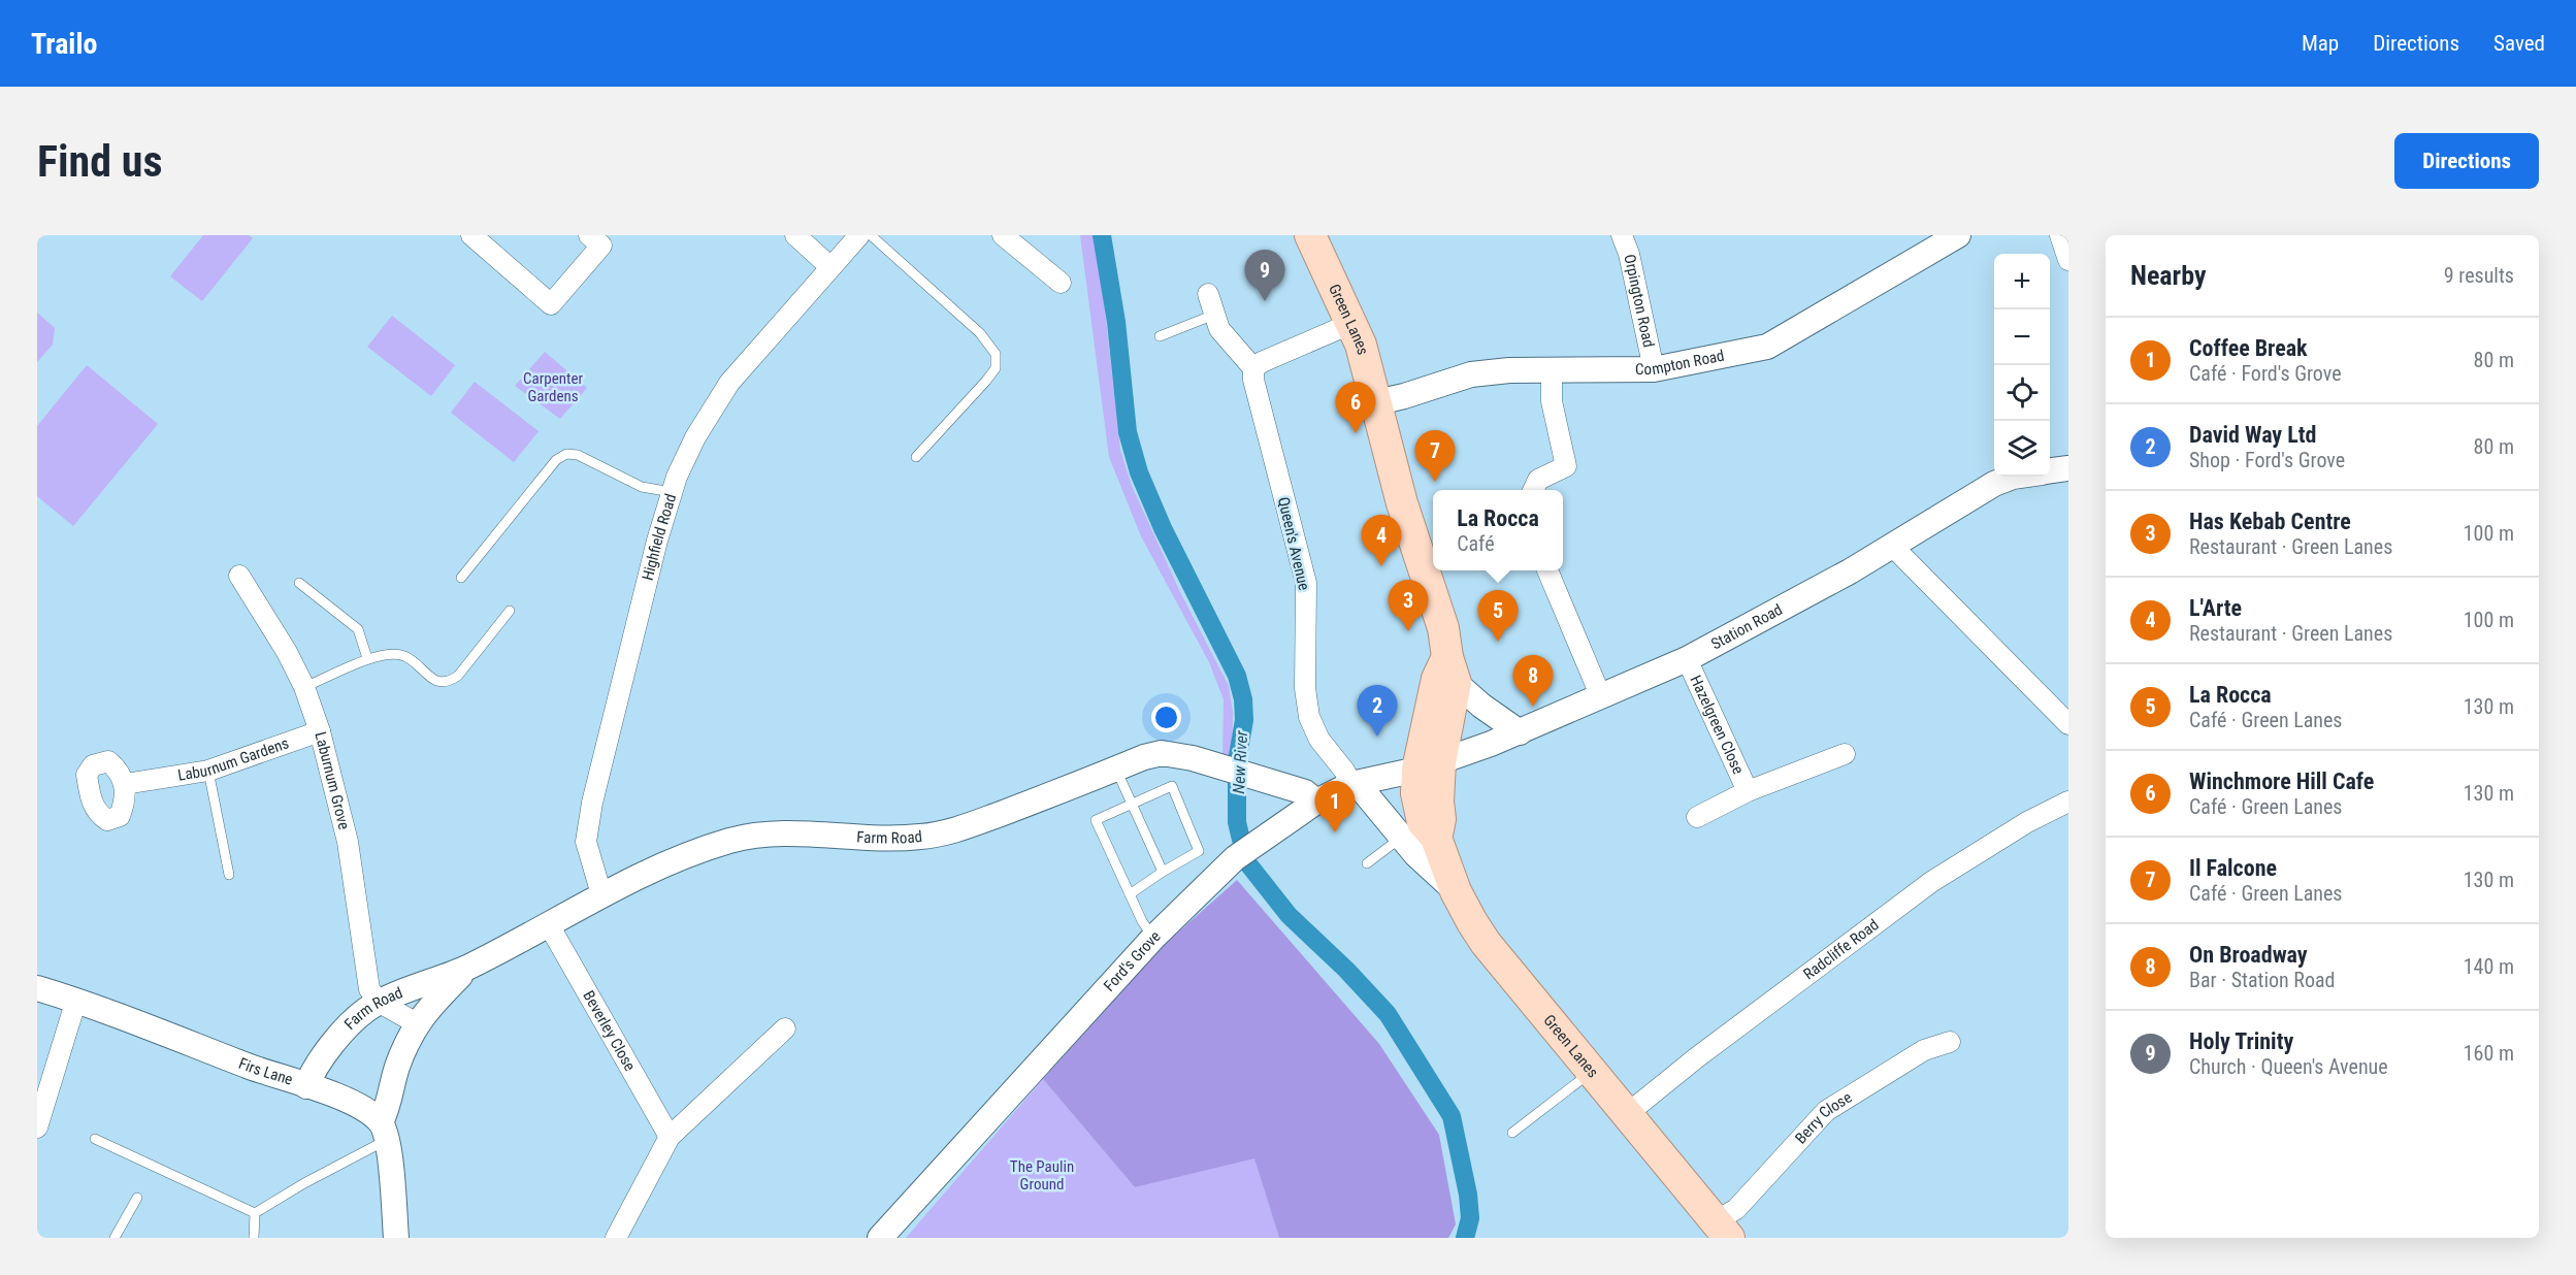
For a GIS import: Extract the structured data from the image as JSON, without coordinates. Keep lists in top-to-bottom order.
{
  "streets": {
    "main road": ["Green Lanes"],
    "street": [
      "Orpington Road",
      "Compton Road",
      "Highfield Road",
      "Queen's Avenue",
      "Station Road",
      "Hazelgreen Close",
      "Laburnum Gardens",
      "Laburnum Grove",
      "Farm Road",
      "Radcliffe Road",
      "Ford's Grove",
      "Beverley Close",
      "Firs Lane",
      "Berry Close"
    ]
  },
  "crossings": [
    ["Orpington Road", "Compton Road"],
    ["Green Lanes", "Compton Road"],
    ["Green Lanes", "Station Road"],
    ["Green Lanes", "Radcliffe Road"],
    ["Green Lanes", "Ford's Grove"],
    ["Green Lanes", "Berry Close"],
    ["Highfield Road", "Farm Road"],
    ["Queen's Avenue", "Ford's Grove"],
    ["Station Road", "Hazelgreen Close"],
    ["Station Road", "Ford's Grove"],
    ["Laburnum Gardens", "Laburnum Grove"],
    ["Laburnum Grove", "Farm Road"],
    ["Farm Road", "Ford's Grove"],
    ["Farm Road", "Beverley Close"],
    ["Farm Road", "Firs Lane"]
  ],
  "water": ["New River"],
  "parks": ["Carpenter Gardens", "The Paulin Ground"],
  "page": {
    "header": "Trailo",
    "nav": ["Map", "Directions", "Saved"],
    "buttons": "Directions",
    "title": "Find us",
    "heading": ["Nearby", "9 results"],
    "pins": [
      "9",
      "6",
      "7",
      "4",
      "3",
      "5",
      "8",
      "2",
      "1"
    ],
    "map_buttons": ["+", "−"],
    "list": [
      {
        "mark": "1",
        "name": "Coffee Break",
        "note": "Café · Ford's Grove",
        "value": "80 m"
      },
      {
        "mark": "2",
        "name": "David Way Ltd",
        "note": "Shop · Ford's Grove",
        "value": "80 m"
      },
      {
        "mark": "3",
        "name": "Has Kebab Centre",
        "note": "Restaurant · Green Lanes",
        "value": "100 m"
      },
      {
        "mark": "4",
        "name": "L'Arte",
        "note": "Restaurant · Green Lanes",
        "value": "100 m"
      },
      {
        "mark": "5",
        "name": "La Rocca",
        "note": "Café · Green Lanes",
        "value": "130 m"
      },
      {
        "mark": "6",
        "name": "Winchmore Hill Cafe",
        "note": "Café · Green Lanes",
        "value": "130 m"
      },
      {
        "mark": "7",
        "name": "Il Falcone",
        "note": "Café · Green Lanes",
        "value": "130 m"
      },
      {
        "mark": "8",
        "name": "On Broadway",
        "note": "Bar · Station Road",
        "value": "140 m"
      },
      {
        "mark": "9",
        "name": "Holy Trinity",
        "note": "Church · Queen's Avenue",
        "value": "160 m"
      }
    ],
    "popup": ["La Rocca", "Café"]
  }
}
